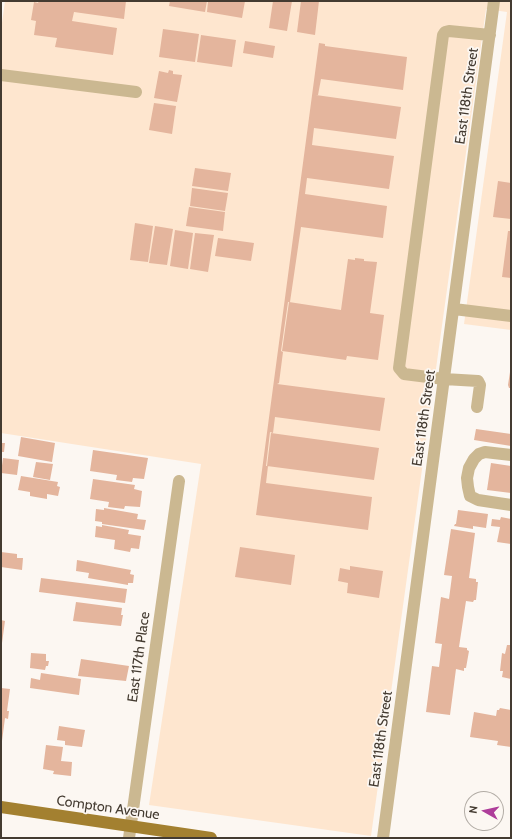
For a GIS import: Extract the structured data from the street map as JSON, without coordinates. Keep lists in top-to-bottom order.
{
  "streets": {
    "main road": ["Compton Avenue"],
    "street": ["East 118th Street", "East 117th Place"]
  },
  "crossings": [
    ["East 117th Place", "Compton Avenue"]
  ],
  "north": "left"
}
